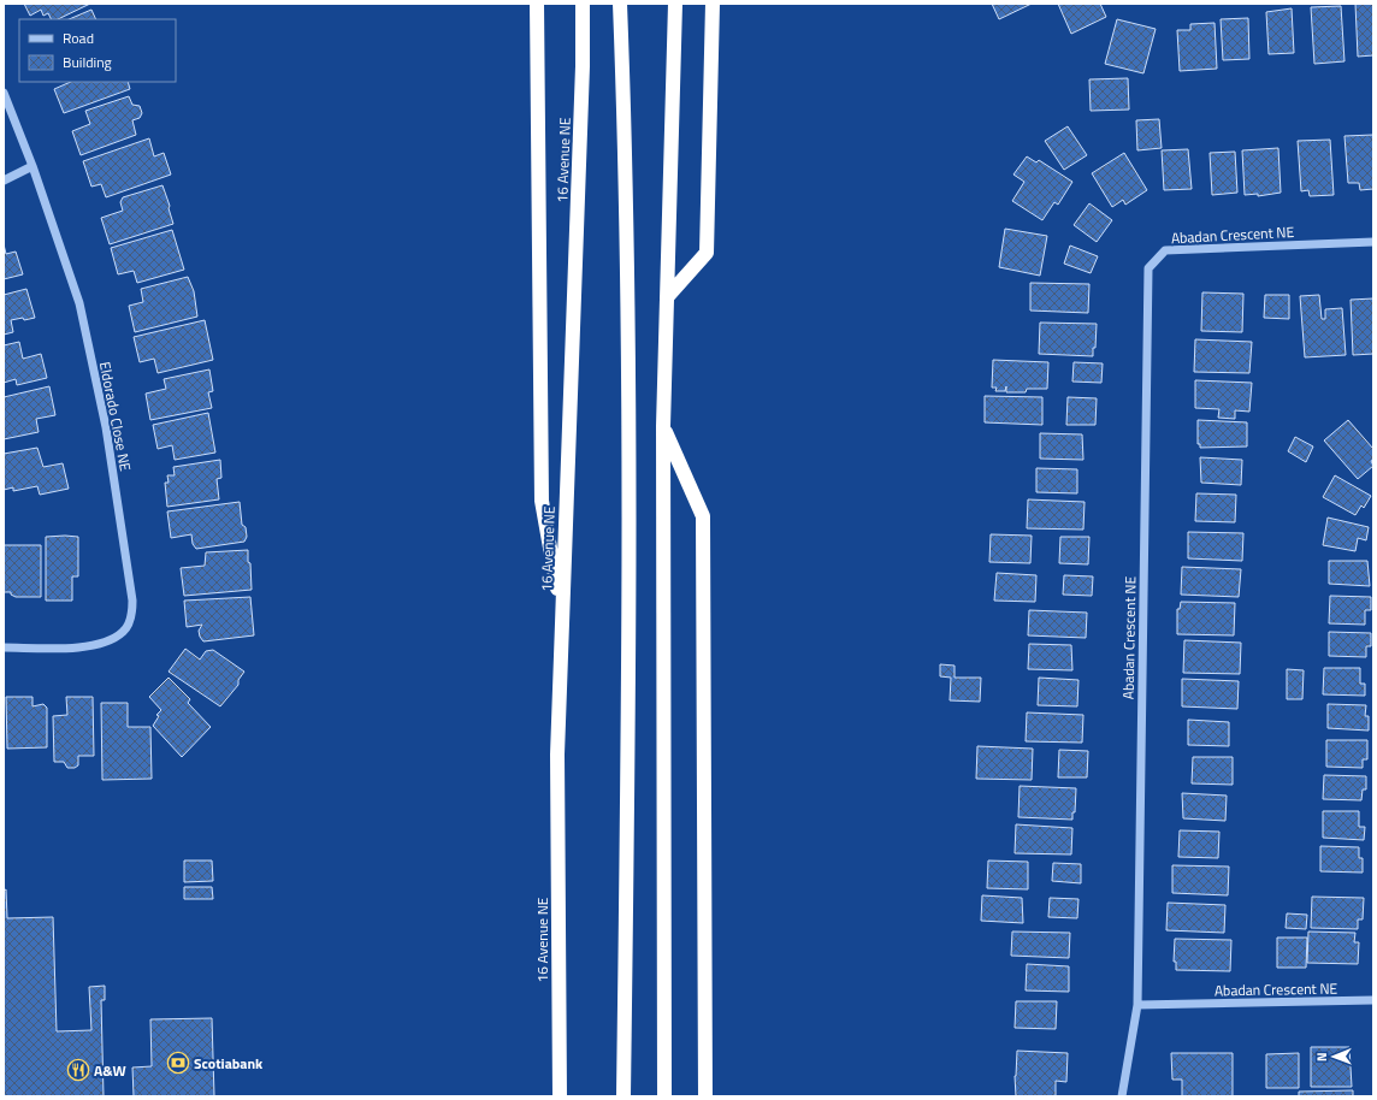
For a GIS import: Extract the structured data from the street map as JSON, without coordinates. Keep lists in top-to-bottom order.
{
  "streets": {
    "highway": ["16 Avenue NE"],
    "street": ["Abadan Crescent NE", "Eldorado Close NE"]
  },
  "places": {
    "bank": ["Scotiabank"],
    "restaurant": ["A&W"]
  },
  "legend": ["Road", "Building"],
  "north": "left"
}
